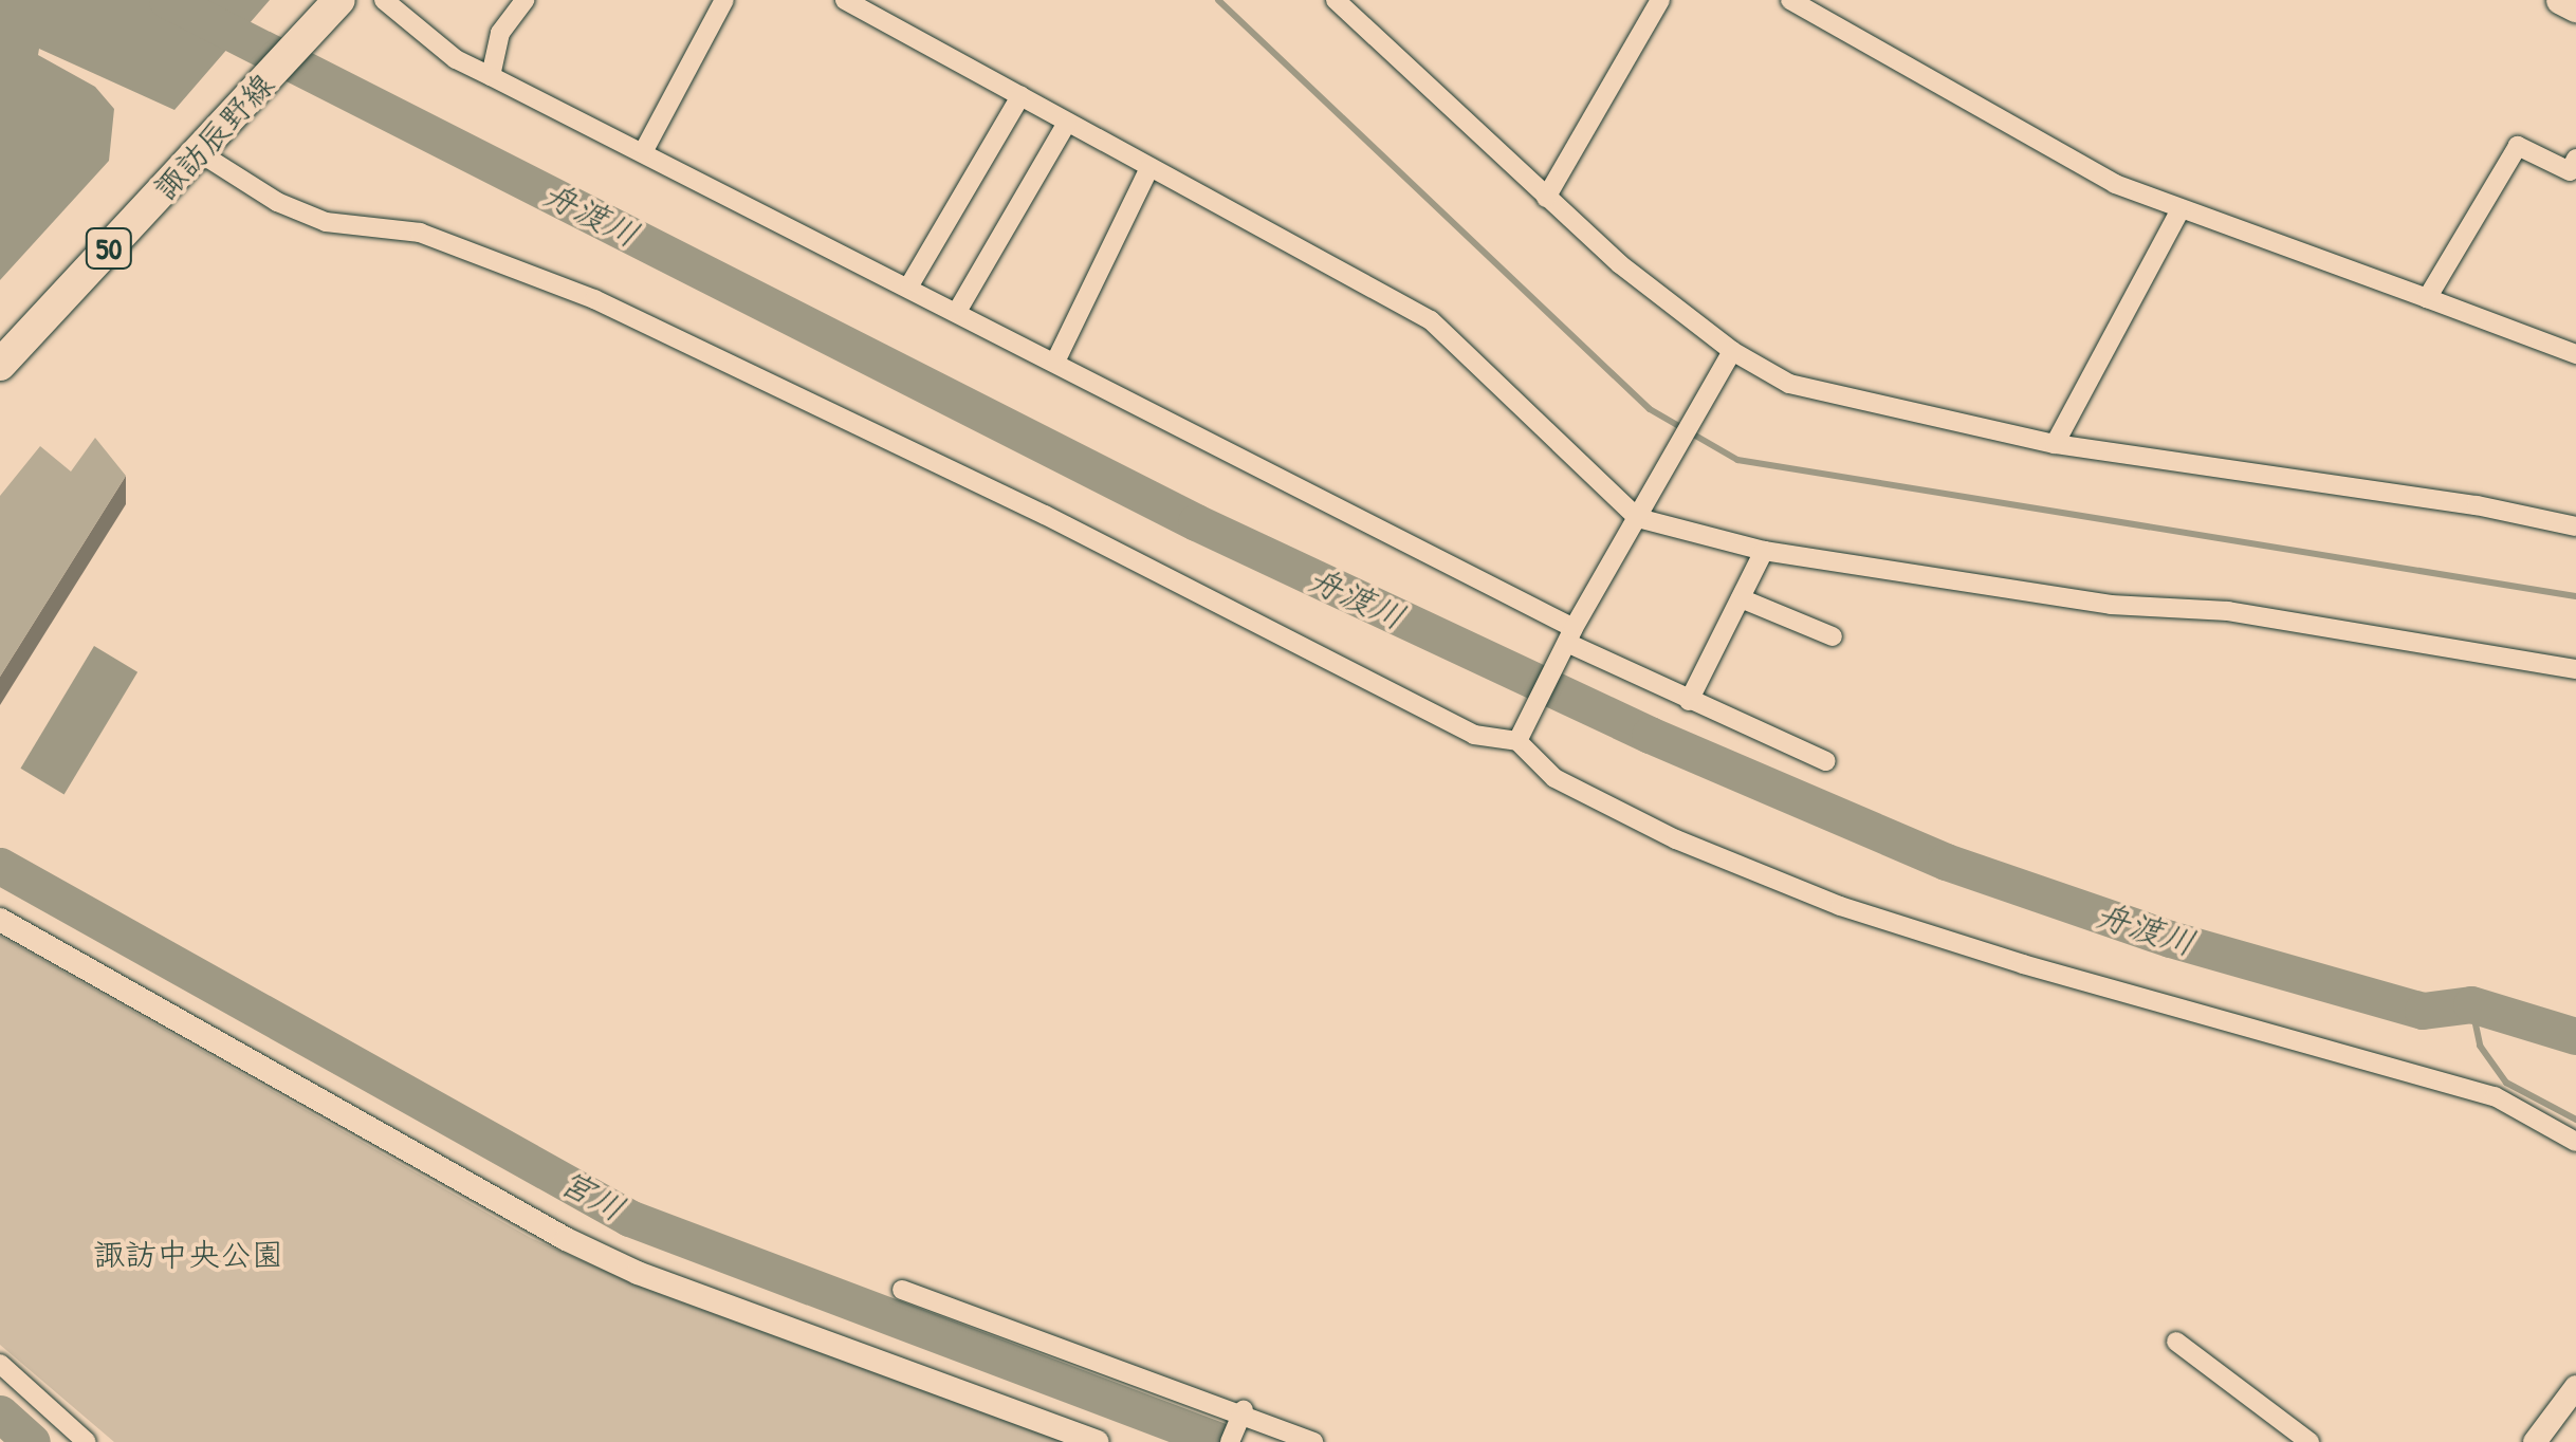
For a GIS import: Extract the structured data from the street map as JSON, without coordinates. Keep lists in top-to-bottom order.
{
  "streets": {
    "main road": ["諏訪辰野線", "50"]
  },
  "water": ["舟渡川", "宮川"],
  "parks": ["諏訪中央公園"]
}
